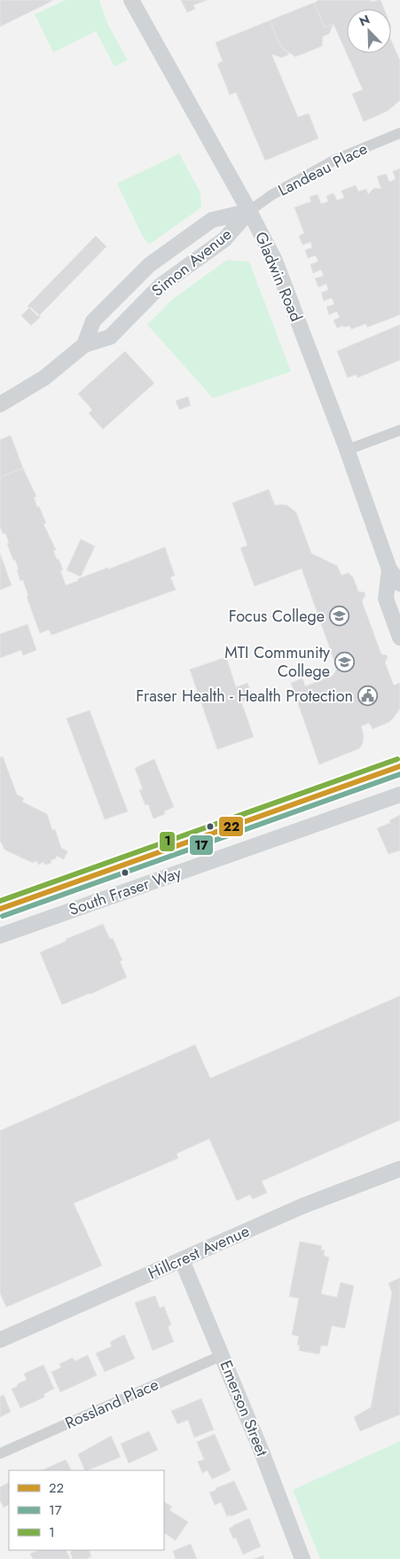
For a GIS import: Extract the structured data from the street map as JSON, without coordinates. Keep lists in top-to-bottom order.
{
  "streets": {
    "main road": [
      "Simon Avenue",
      "Gladwin Road",
      "South Fraser Way",
      "Hillcrest Avenue",
      "Emerson Street"
    ],
    "street": ["Landeau Place", "Rossland Place"]
  },
  "crossings": [
    ["Landeau Place", "Simon Avenue"],
    ["Landeau Place", "Gladwin Road"],
    ["Simon Avenue", "Gladwin Road"],
    ["Hillcrest Avenue", "Emerson Street"],
    ["Rossland Place", "Emerson Street"]
  ],
  "places": {
    "school or university": ["Focus College", "MTI Community College"],
    "public building": ["Fraser Health - Health Protection"]
  },
  "lines": ["transit line 1", "transit line 22", "transit line 17"],
  "legend": ["22", "17", "1"],
  "north": "top left"
}
